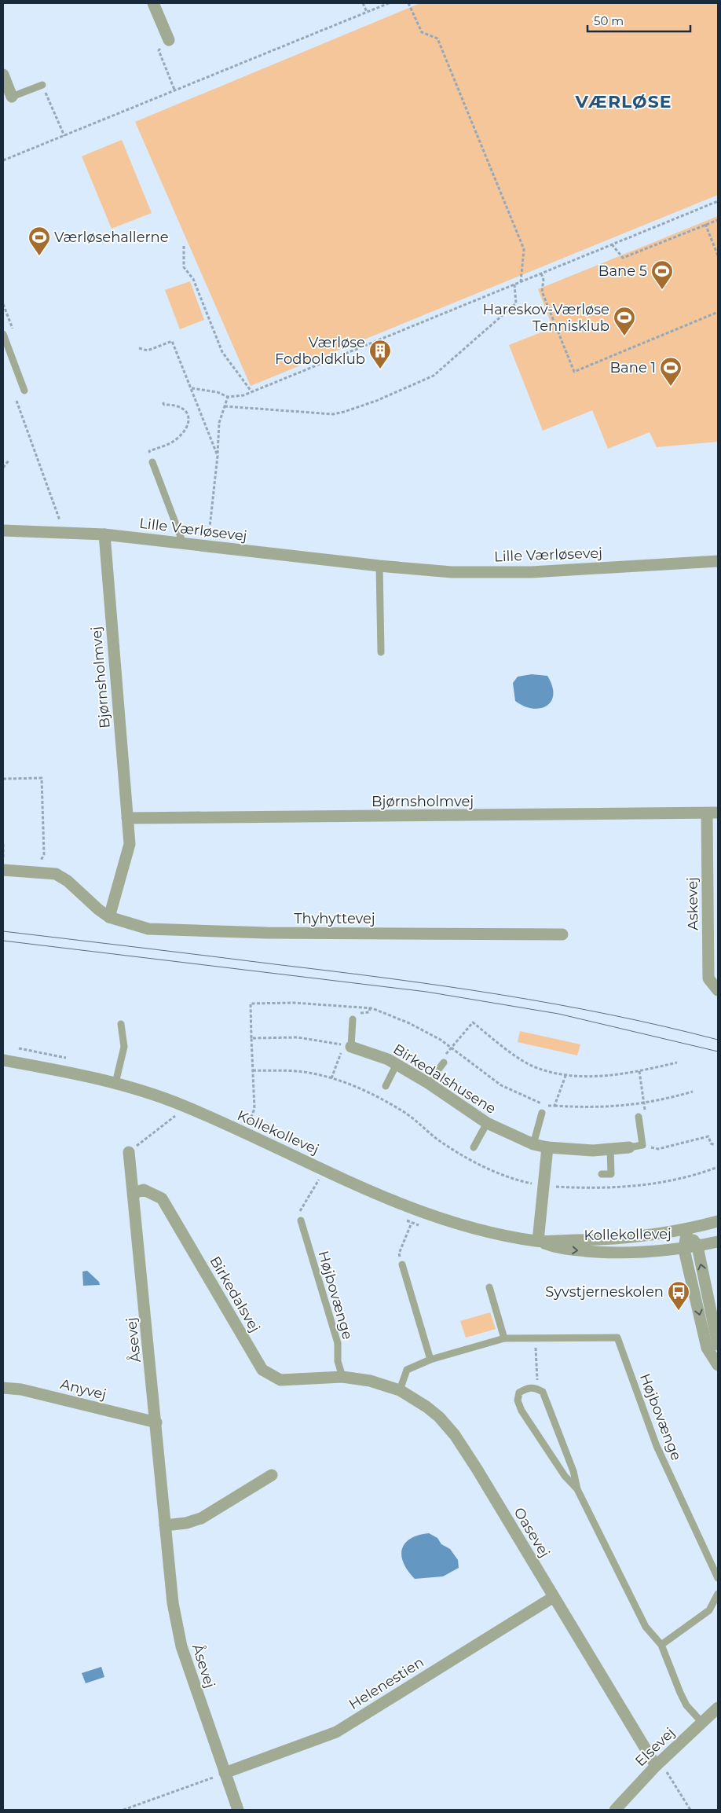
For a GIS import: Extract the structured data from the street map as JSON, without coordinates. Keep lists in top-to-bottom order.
{
  "streets": {
    "street": [
      "Lille Værløsevej",
      "Bjørnsholmvej",
      "Askevej",
      "Thyhyttevej",
      "Birkedalshusene",
      "Kollekollevej",
      "Birkedalsvej",
      "Åsevej",
      "Anyvej",
      "Oasevej",
      "Helenestien",
      "Elsevej"
    ],
    "lane": ["Højbovænge"]
  },
  "crossings": [
    ["Lille Værløsevej", "Bjørnsholmvej"],
    ["Bjørnsholmvej", "Askevej"],
    ["Bjørnsholmvej", "Thyhyttevej"],
    ["Birkedalsvej", "Højbovænge"],
    ["Birkedalsvej", "Åsevej"],
    ["Birkedalsvej", "Oasevej"],
    ["Højbovænge", "Oasevej"],
    ["Åsevej", "Anyvej"],
    ["Åsevej", "Helenestien"],
    ["Oasevej", "Helenestien"],
    ["Oasevej", "Elsevej"]
  ],
  "districts": ["VÆRLØSE"],
  "places": {
    "sports": [
      "Værløsehallerne",
      "Bane 5",
      "Hareskov-Værløse Tennisklub",
      "Bane 1"
    ],
    "building": ["Værløse Fodboldklub"],
    "bus stop": ["Syvstjerneskolen"]
  },
  "scale_bar": "50 m"
}
